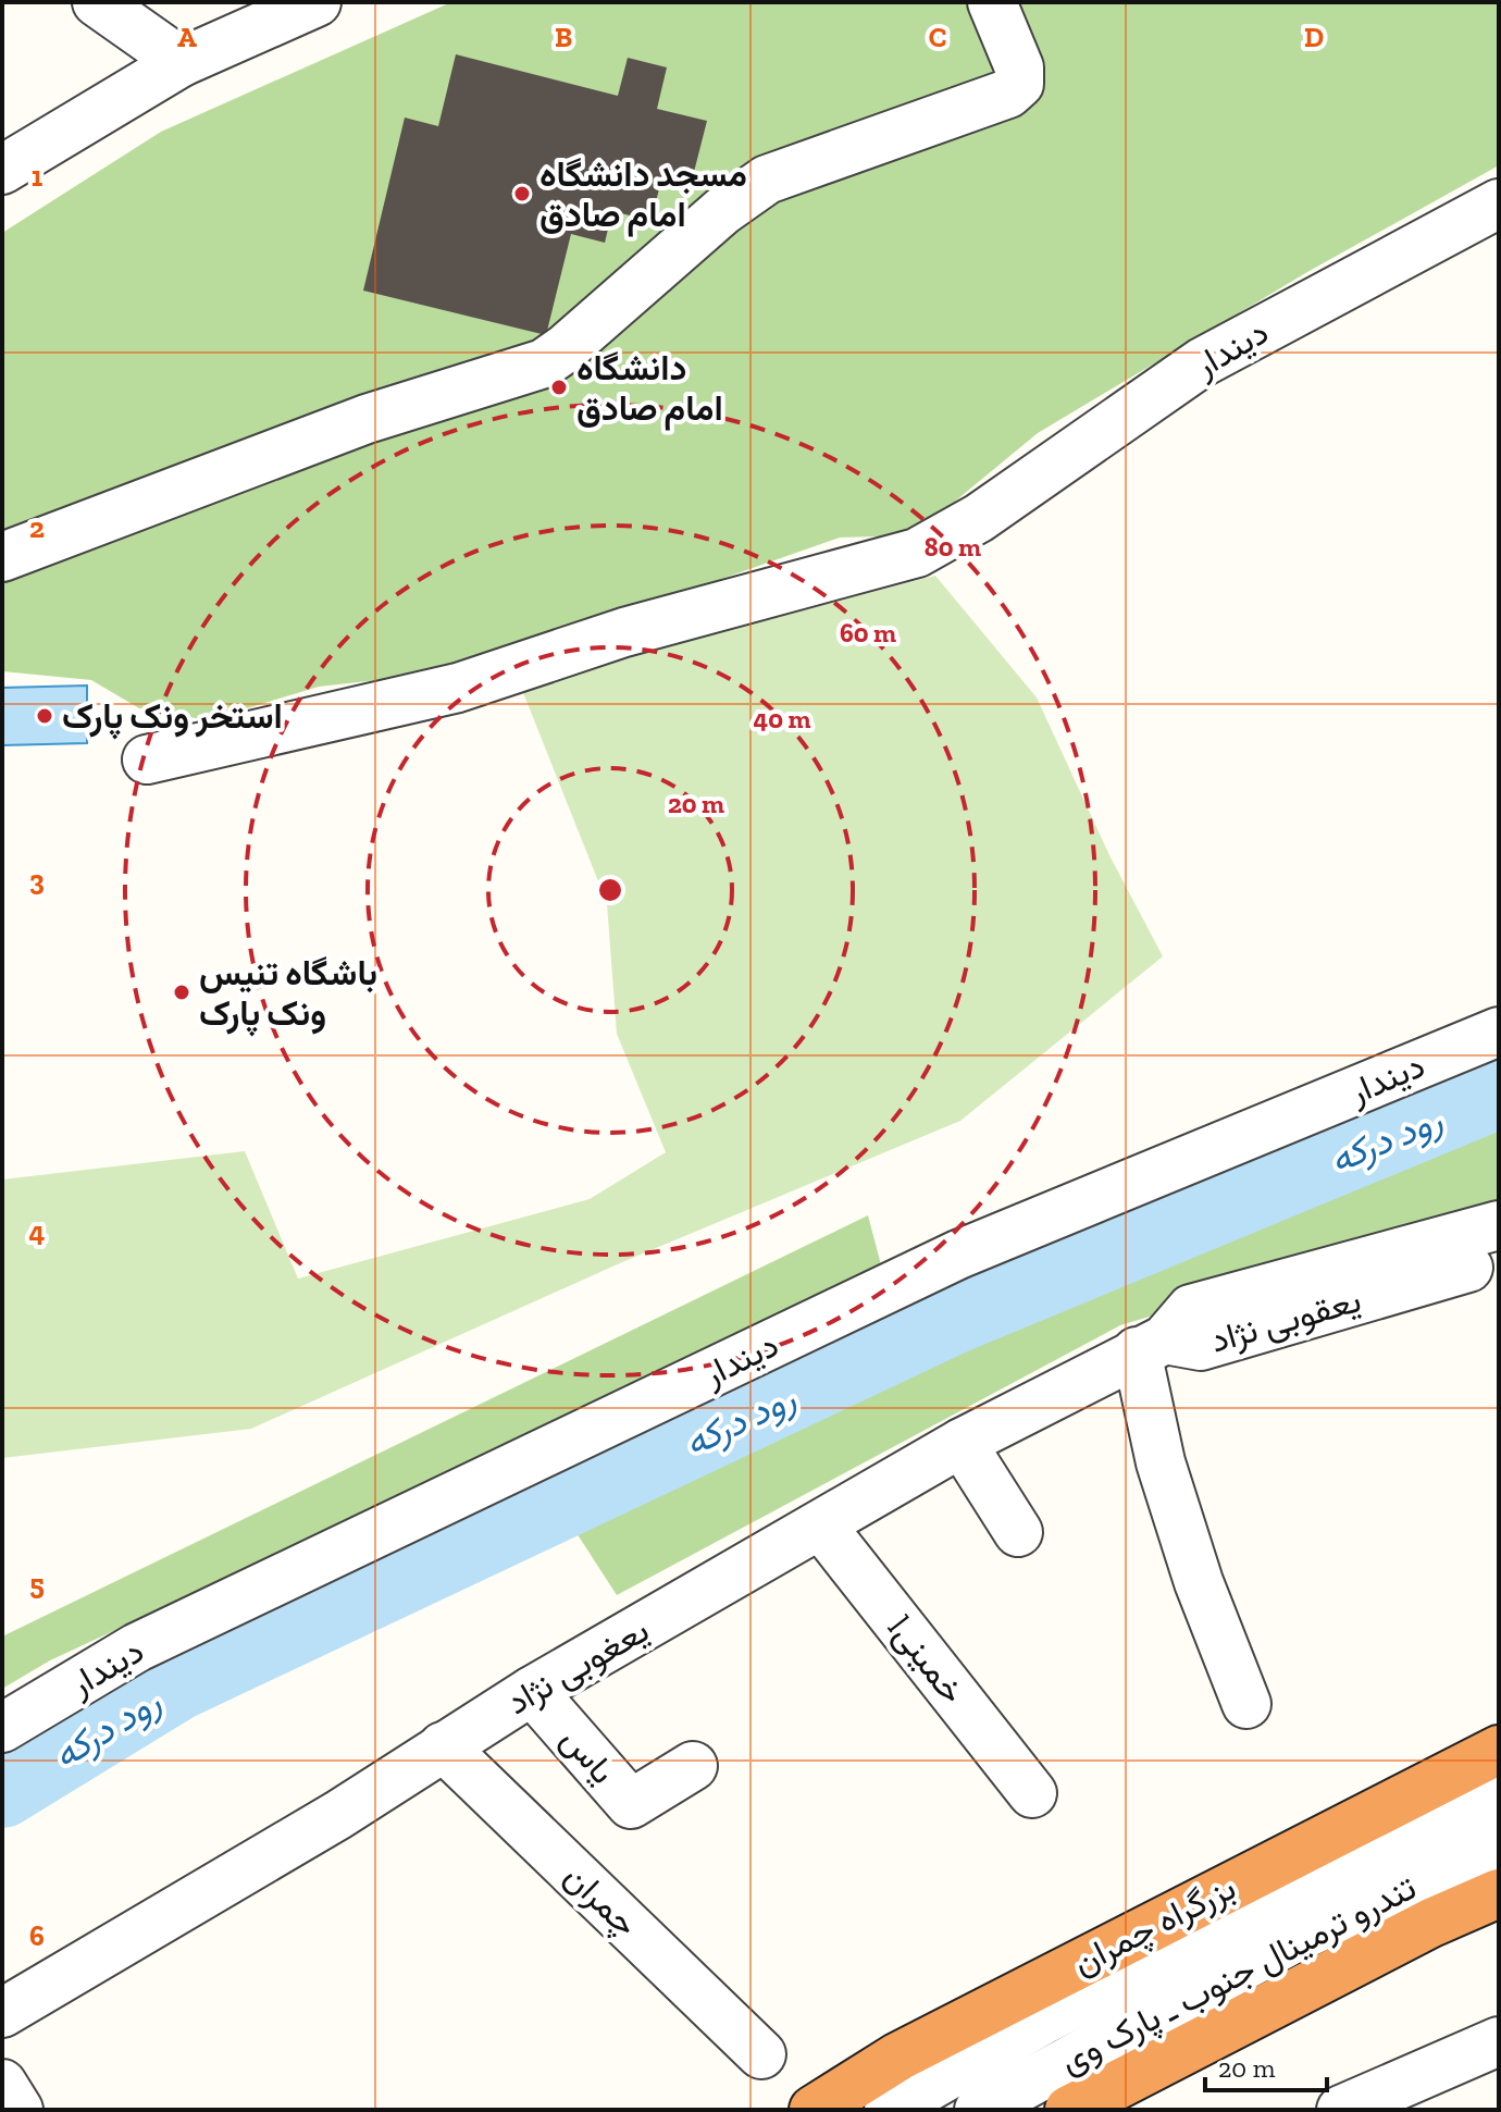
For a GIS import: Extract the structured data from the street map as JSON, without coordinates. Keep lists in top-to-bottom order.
{
  "streets": {
    "highway": ["بزرگراه چمران"],
    "street": [
      "دیندار",
      "یعقوبی نژاد",
      "lخمینی",
      "یعغوبی نژاد",
      "یاس",
      "چمران",
      "تندرو ترمینال جنوب ـ پارک وی"
    ]
  },
  "crossings": [
    ["یعقوبی نژاد", "یعغوبی نژاد"],
    ["lخمینی", "یعغوبی نژاد"],
    ["یعغوبی نژاد", "یاس"],
    ["یعغوبی نژاد", "چمران"]
  ],
  "water": ["رود درکه"],
  "places": [
    "مسجد دانشگاه امام صادق",
    "دانشگاه امام صادق",
    "استخر ونک پارک",
    "باشگاه تنیس ونک پارک"
  ],
  "scale_bar": "20 m",
  "grid": {
    "columns": [
      "A",
      "B",
      "C",
      "D"
    ],
    "rows": [
      "1",
      "2",
      "3",
      "4",
      "5",
      "6"
    ]
  },
  "rings": [
    "80 m",
    "60 m",
    "40 m",
    "20 m"
  ]
}
